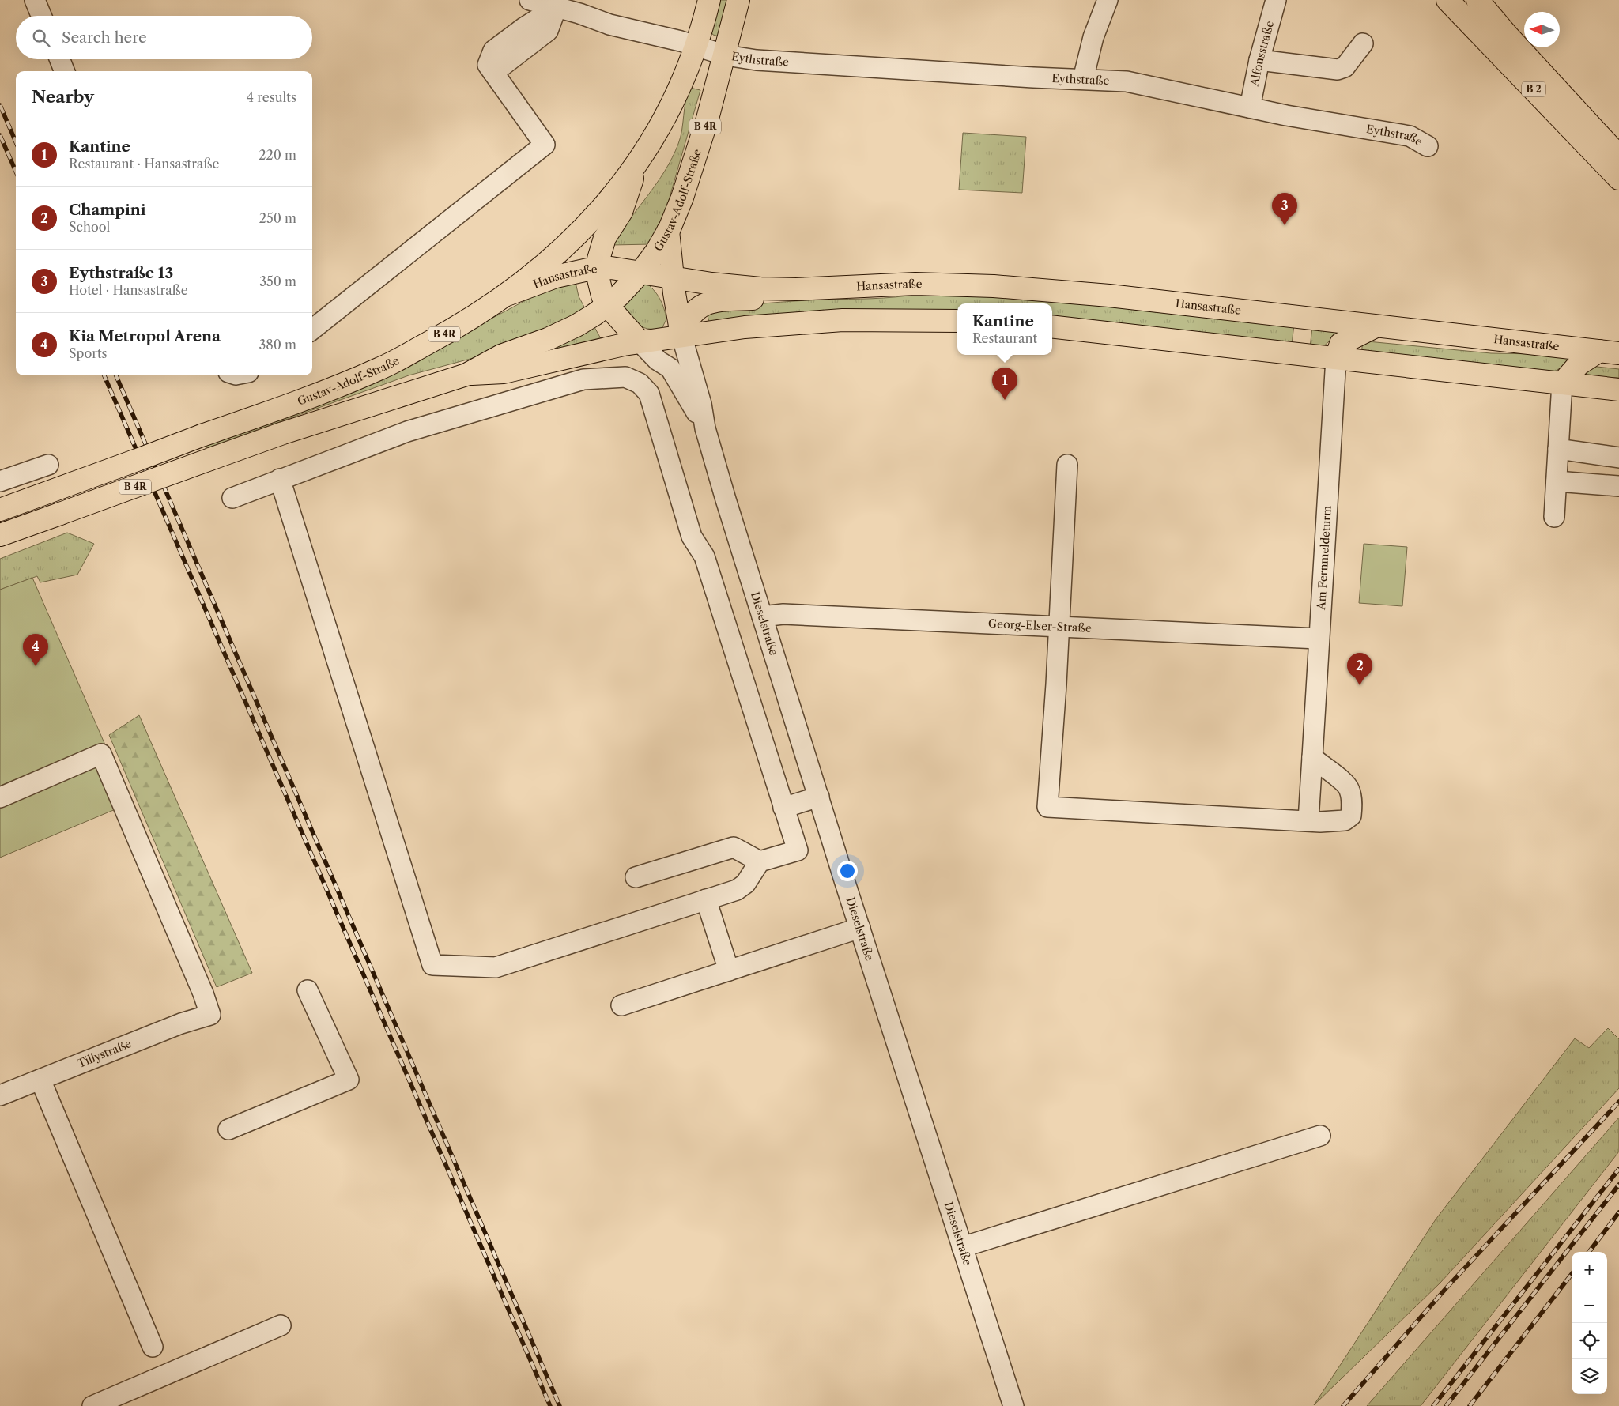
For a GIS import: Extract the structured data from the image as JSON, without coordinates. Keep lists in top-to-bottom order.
{
  "streets": {
    "main road": [
      "B 2",
      "B 4R",
      "Gustav-Adolf-Straße",
      "Hansastraße"
    ],
    "street": [
      "Alfonsstraße",
      "Eythstraße",
      "Am Fernmeldeturm",
      "Dieselstraße",
      "Georg-Elser-Straße",
      "Tillystraße"
    ]
  },
  "crossings": [
    ["Alfonsstraße", "Eythstraße"],
    ["Eythstraße", "Gustav-Adolf-Straße"],
    ["Gustav-Adolf-Straße", "Hansastraße"],
    ["Gustav-Adolf-Straße", "Dieselstraße"],
    ["Hansastraße", "Dieselstraße"],
    ["Am Fernmeldeturm", "Georg-Elser-Straße"],
    ["Dieselstraße", "Georg-Elser-Straße"]
  ],
  "north": "left",
  "page": {
    "search": "Search here",
    "heading": ["Nearby", "4 results"],
    "list": [
      {
        "mark": "1",
        "name": "Kantine",
        "note": "Restaurant · Hansastraße",
        "value": "220 m"
      },
      {
        "mark": "2",
        "name": "Champini",
        "note": "School",
        "value": "250 m"
      },
      {
        "mark": "3",
        "name": "Eythstraße 13",
        "note": "Hotel · Hansastraße",
        "value": "350 m"
      },
      {
        "mark": "4",
        "name": "Kia Metropol Arena",
        "note": "Sports",
        "value": "380 m"
      }
    ],
    "pins": [
      "3",
      "1",
      "4",
      "2"
    ],
    "popup": ["Kantine", "Restaurant"],
    "map_buttons": ["+", "−"]
  }
}
